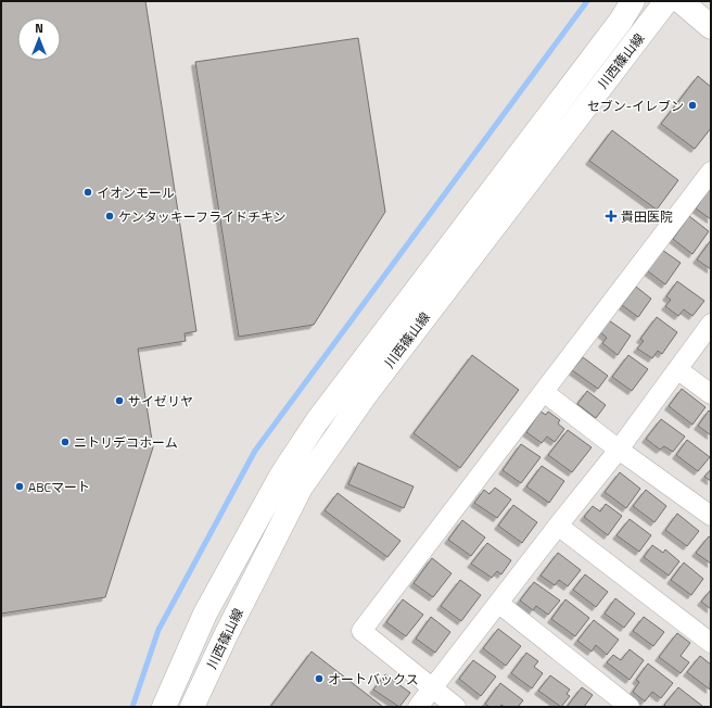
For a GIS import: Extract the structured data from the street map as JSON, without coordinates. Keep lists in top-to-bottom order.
{
  "streets": {
    "main road": ["川西篠山線"]
  },
  "places": {
    "other": [
      "セブン-イレブン",
      "イオンモール",
      "ケンタッキーフライドチキン",
      "サイゼリヤ",
      "ニトリデコホーム",
      "ABCマート",
      "オートバックス"
    ],
    "health": ["貴田医院"]
  },
  "north": "top"
}
